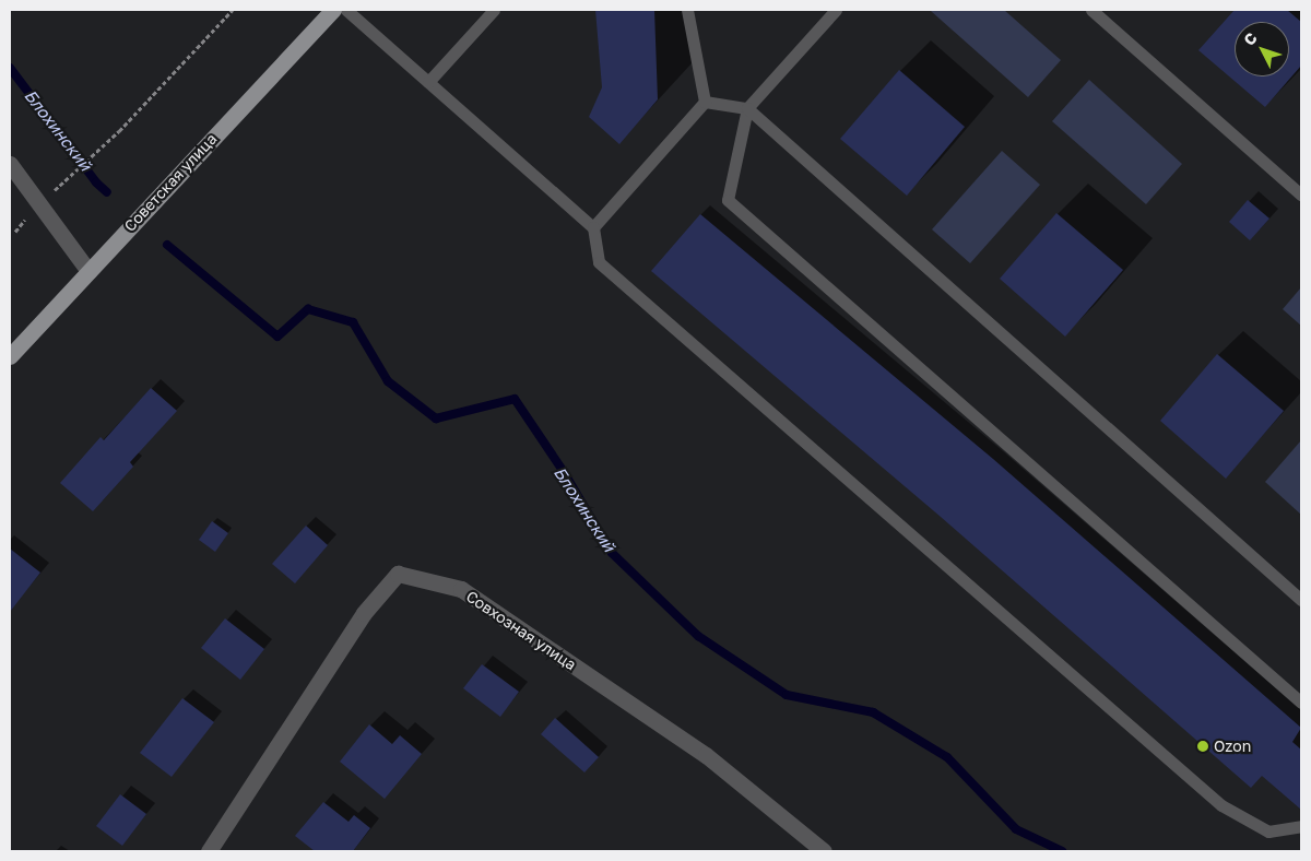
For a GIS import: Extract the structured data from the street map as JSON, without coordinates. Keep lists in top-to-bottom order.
{
  "streets": {
    "main road": ["Советская улица"],
    "street": ["Совхозная улица"]
  },
  "water": ["Блохинский"],
  "places": ["Ozon"],
  "north": "top left"
}
